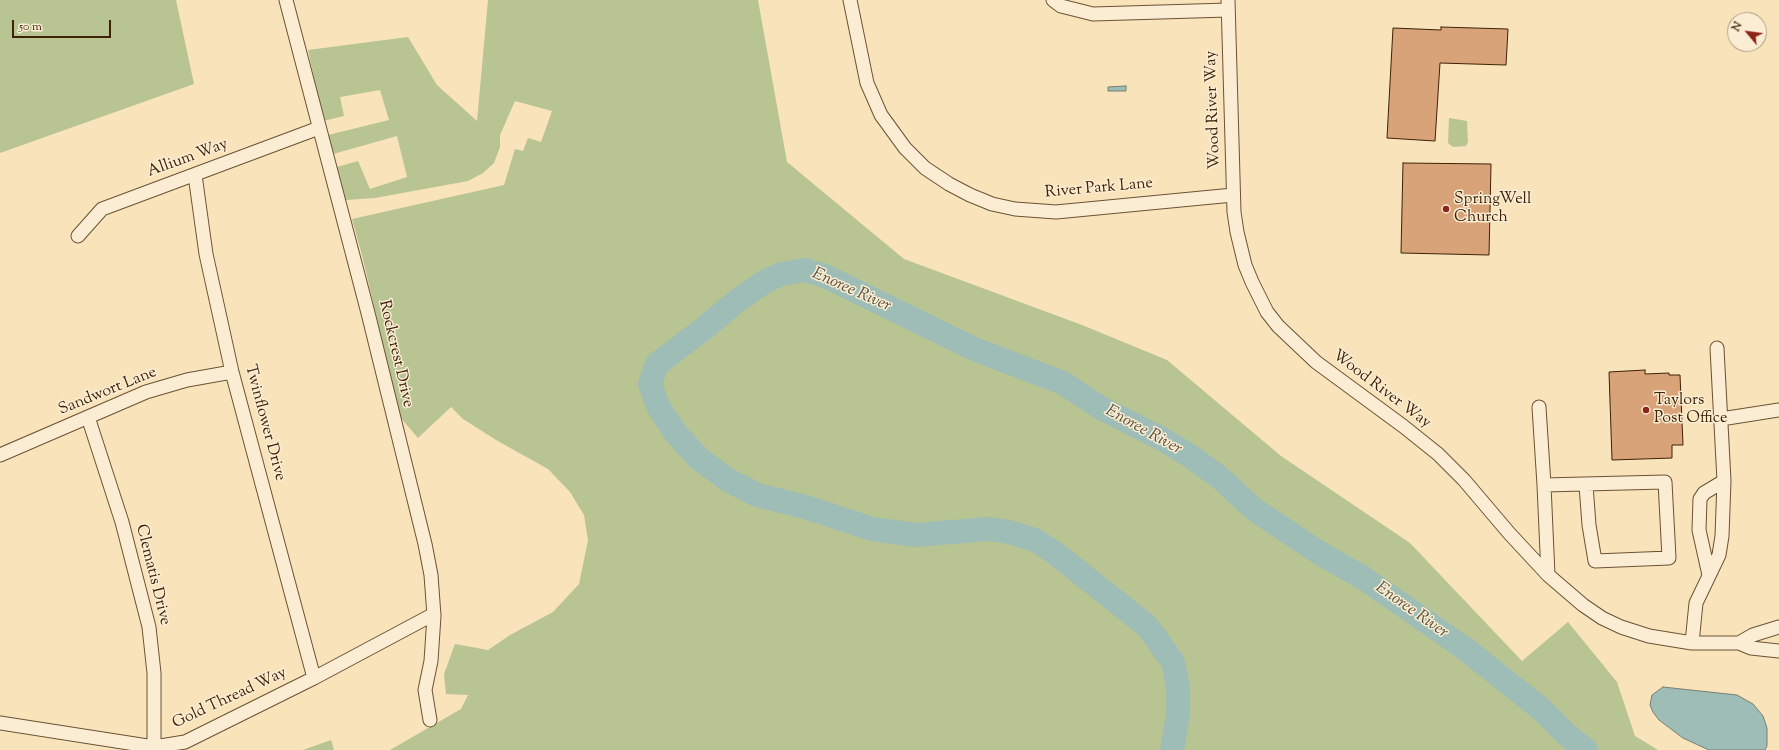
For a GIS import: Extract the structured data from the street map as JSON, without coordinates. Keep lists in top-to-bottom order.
{
  "streets": {
    "street": [
      "Wood River Way",
      "Allium Way",
      "River Park Lane",
      "Rockcrest Drive",
      "Sandwort Lane",
      "Twinflower Drive",
      "Clematis Drive",
      "Gold Thread Way"
    ]
  },
  "crossings": [
    ["Wood River Way", "River Park Lane"],
    ["Allium Way", "Rockcrest Drive"],
    ["Allium Way", "Twinflower Drive"],
    ["Rockcrest Drive", "Gold Thread Way"],
    ["Sandwort Lane", "Twinflower Drive"],
    ["Sandwort Lane", "Clematis Drive"],
    ["Twinflower Drive", "Gold Thread Way"],
    ["Clematis Drive", "Gold Thread Way"]
  ],
  "water": ["Enoree River"],
  "places": ["SpringWell Church", "Taylors Post Office"],
  "scale_bar": "50 m",
  "north": "top left"
}
